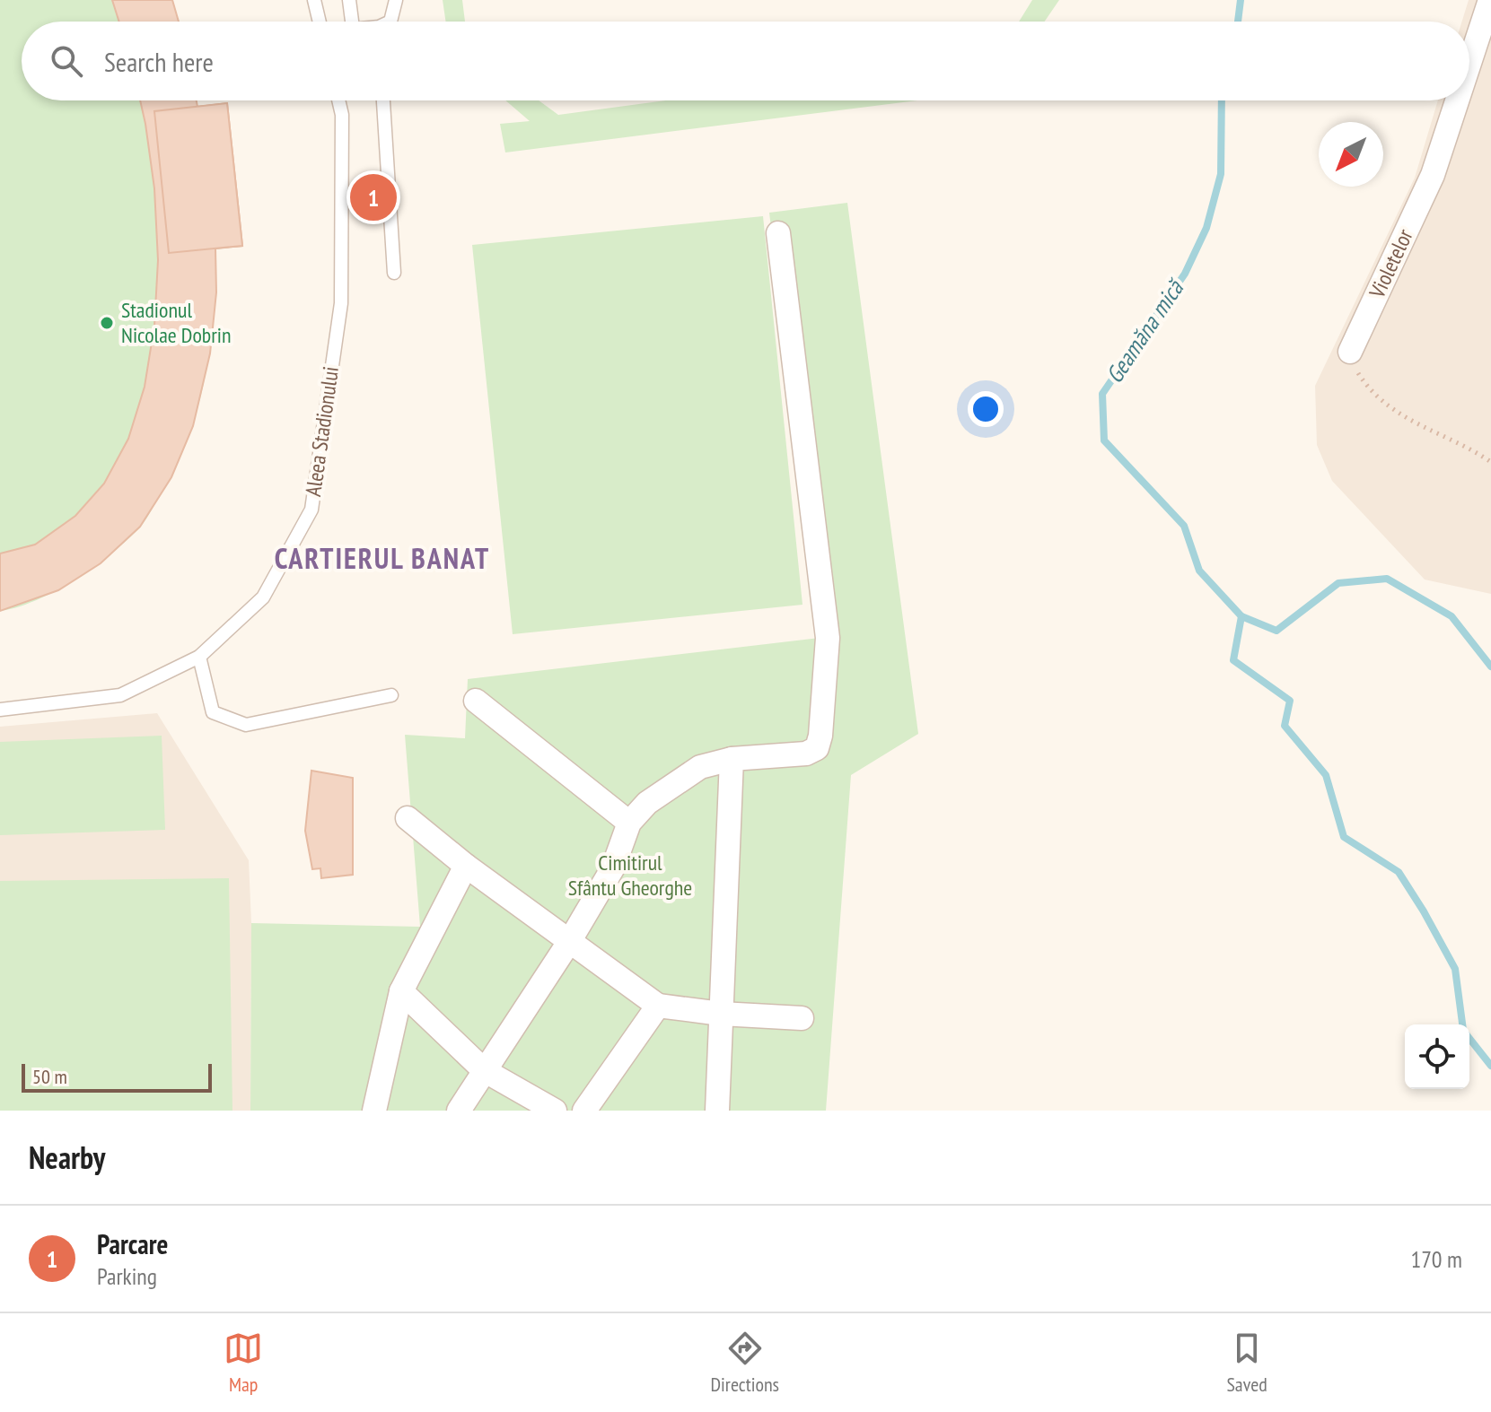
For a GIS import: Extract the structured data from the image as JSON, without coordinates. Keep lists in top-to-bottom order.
{
  "streets": {
    "street": ["Violetelor"],
    "lane": ["Aleea Stadionului"]
  },
  "districts": ["CARTIERUL BANAT"],
  "water": ["Geamăna mică"],
  "parks": ["Cimitirul Sfântu Gheorghe"],
  "places": ["Stadionul Nicolae Dobrin"],
  "scale_bar": "50 m",
  "north": "bottom left",
  "page": {
    "search": "Search here",
    "pins": "1",
    "scale": "50 m",
    "heading": "Nearby",
    "list": [
      {
        "mark": "1",
        "name": "Parcare",
        "note": "Parking",
        "value": "170 m"
      }
    ],
    "nav": ["Map", "Directions", "Saved"]
  }
}
